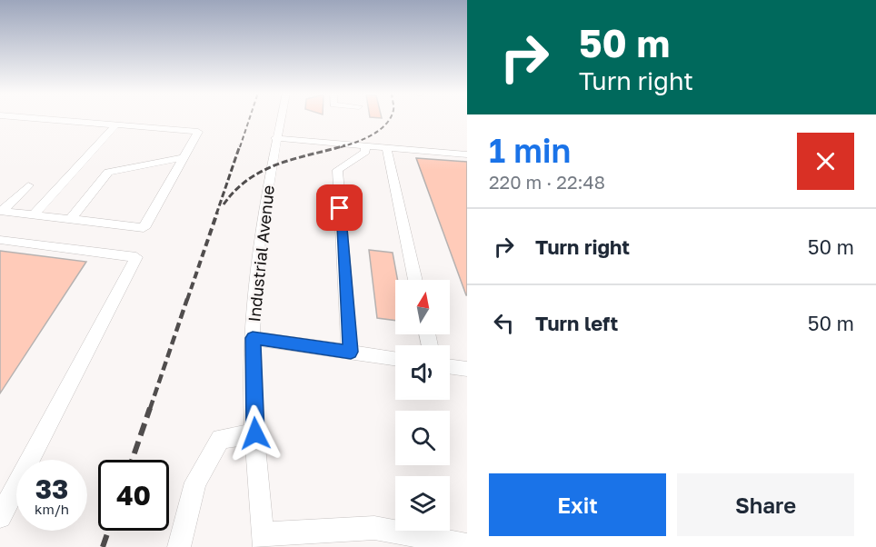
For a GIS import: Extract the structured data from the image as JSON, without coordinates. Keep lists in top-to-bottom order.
{
  "streets": {
    "street": ["Industrial Avenue"]
  },
  "north": "top",
  "page": {
    "turn": ["50 m", "Turn right"],
    "heading": ["1 min", "220 m · 22:48"],
    "list": [
      {
        "name": "Turn right",
        "value": "50 m"
      },
      {
        "name": "Turn left",
        "value": "50 m"
      }
    ],
    "speed": "33 km/h",
    "limit": "40",
    "buttons": ["Exit", "Share"]
  }
}
